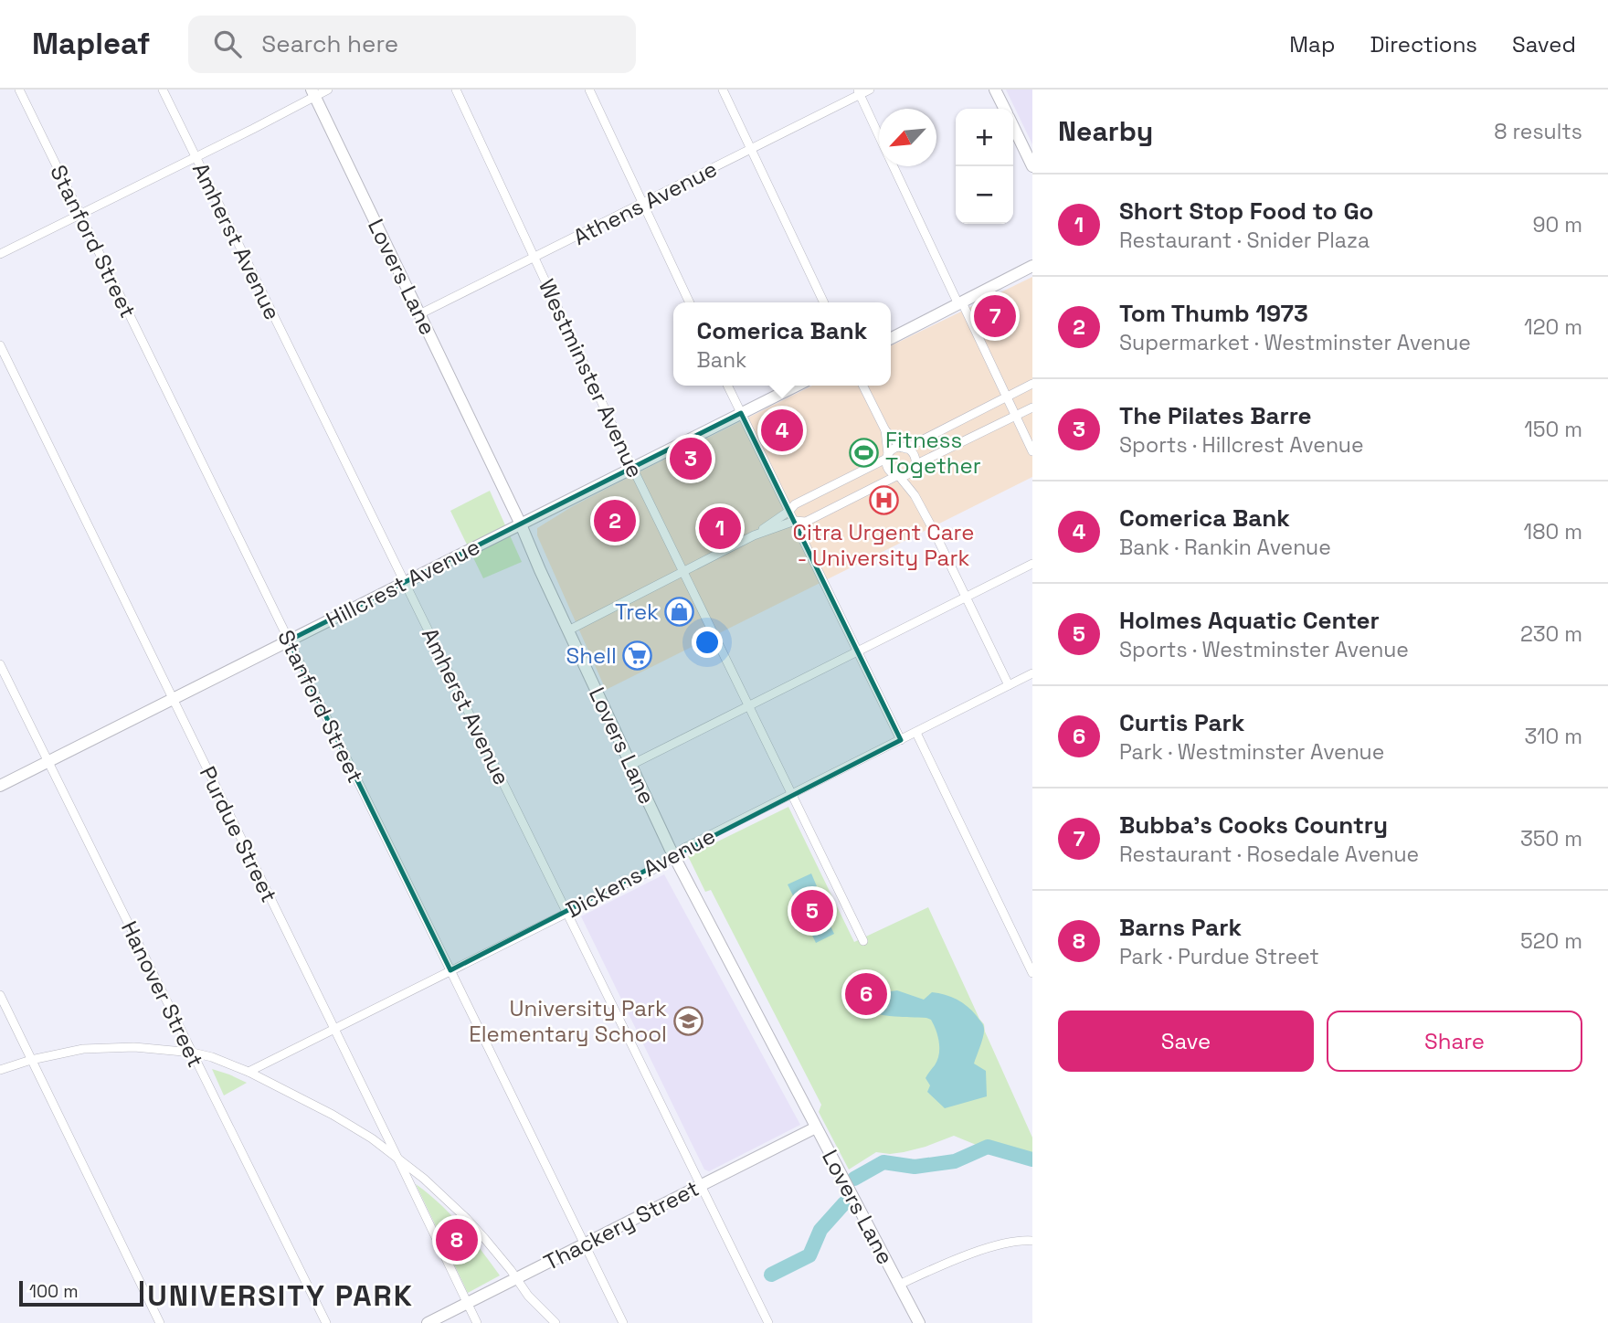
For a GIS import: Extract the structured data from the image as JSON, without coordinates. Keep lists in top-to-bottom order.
{
  "streets": {
    "street": [
      "Athens Avenue",
      "Stanford Street",
      "Amherst Avenue",
      "Lovers Lane",
      "Westminster Avenue",
      "Hillcrest Avenue",
      "Purdue Street",
      "Dickens Avenue",
      "Hanover Street",
      "Thackery Street"
    ]
  },
  "crossings": [
    ["Athens Avenue", "Lovers Lane"],
    ["Athens Avenue", "Westminster Avenue"],
    ["Stanford Street", "Hillcrest Avenue"],
    ["Stanford Street", "Dickens Avenue"],
    ["Stanford Street", "Thackery Street"],
    ["Amherst Avenue", "Hillcrest Avenue"],
    ["Amherst Avenue", "Dickens Avenue"],
    ["Amherst Avenue", "Thackery Street"],
    ["Lovers Lane", "Hillcrest Avenue"],
    ["Lovers Lane", "Dickens Avenue"],
    ["Lovers Lane", "Thackery Street"],
    ["Westminster Avenue", "Hillcrest Avenue"],
    ["Westminster Avenue", "Dickens Avenue"],
    ["Hillcrest Avenue", "Purdue Street"],
    ["Hillcrest Avenue", "Hanover Street"],
    ["Purdue Street", "Dickens Avenue"],
    ["Purdue Street", "Thackery Street"]
  ],
  "districts": ["UNIVERSITY PARK"],
  "places": {
    "sports": ["Fitness Together"],
    "hospital": ["Citra Urgent Care - University Park"],
    "shop": ["Trek"],
    "supermarket": ["Shell"],
    "school or university": ["University Park Elementary School"]
  },
  "scale_bar": "100 m",
  "north": "bottom left",
  "page": {
    "header": "Mapleaf",
    "search": "Search here",
    "nav": ["Map", "Directions", "Saved"],
    "heading": ["Nearby", "8 results"],
    "map_buttons": ["+", "−"],
    "list": [
      {
        "mark": "1",
        "name": "Short Stop Food to Go",
        "note": "Restaurant · Snider Plaza",
        "value": "90 m"
      },
      {
        "mark": "2",
        "name": "Tom Thumb 1973",
        "note": "Supermarket · Westminster Avenue",
        "value": "120 m"
      },
      {
        "mark": "3",
        "name": "The Pilates Barre",
        "note": "Sports · Hillcrest Avenue",
        "value": "150 m"
      },
      {
        "mark": "4",
        "name": "Comerica Bank",
        "note": "Bank · Rankin Avenue",
        "value": "180 m"
      },
      {
        "mark": "5",
        "name": "Holmes Aquatic Center",
        "note": "Sports · Westminster Avenue",
        "value": "230 m"
      },
      {
        "mark": "6",
        "name": "Curtis Park",
        "note": "Park · Westminster Avenue",
        "value": "310 m"
      },
      {
        "mark": "7",
        "name": "Bubba's Cooks Country",
        "note": "Restaurant · Rosedale Avenue",
        "value": "350 m"
      },
      {
        "mark": "8",
        "name": "Barns Park",
        "note": "Park · Purdue Street",
        "value": "520 m"
      }
    ],
    "pins": [
      "7",
      "4",
      "3",
      "2",
      "1",
      "5",
      "6",
      "8"
    ],
    "popup": ["Comerica Bank", "Bank"],
    "buttons": ["Save", "Share"],
    "scale": "100 m"
  }
}
